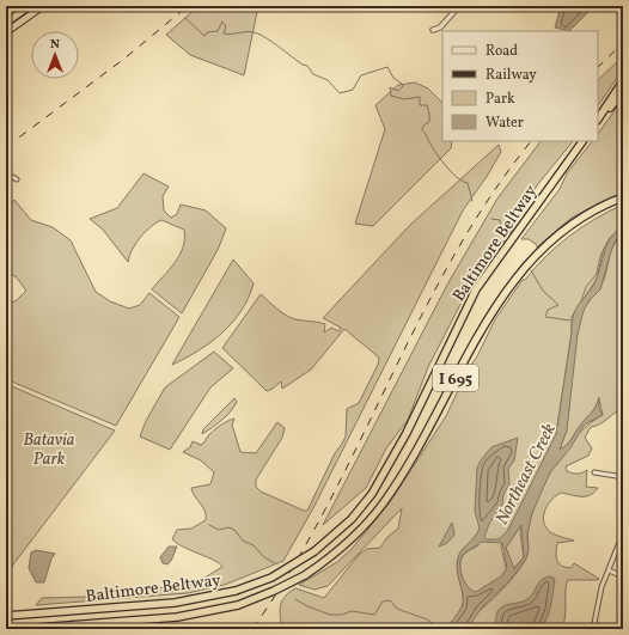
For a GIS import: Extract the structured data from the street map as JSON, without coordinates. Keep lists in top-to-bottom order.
{
  "streets": {
    "highway": ["Baltimore Beltway", "I 695"]
  },
  "water": ["Northeast Creek"],
  "parks": ["Batavia Park"],
  "legend": [
    "Road",
    "Railway",
    "Park",
    "Water"
  ],
  "north": "top"
}
